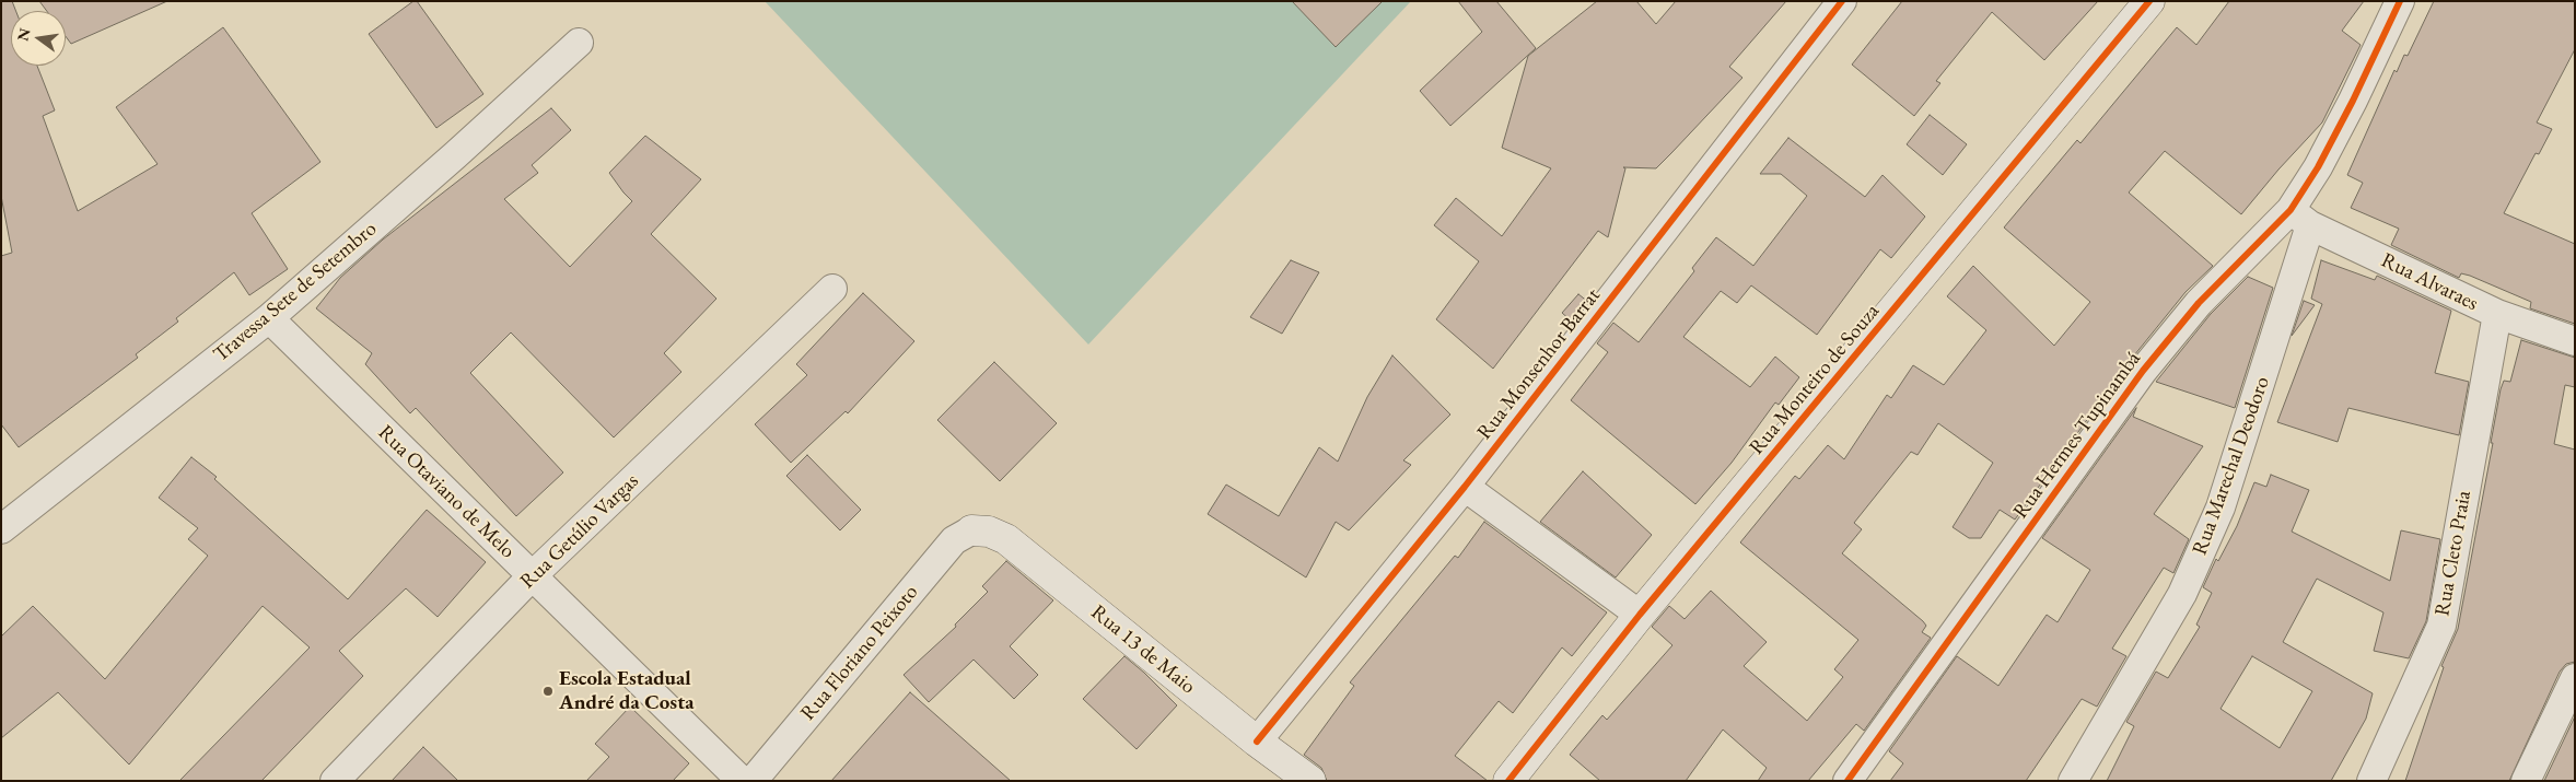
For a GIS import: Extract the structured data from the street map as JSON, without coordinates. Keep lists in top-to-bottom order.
{
  "streets": {
    "street": [
      "Rua Alvaraes",
      "Travessa Sete de Setembro",
      "Rua Monsenhor Barrat",
      "Rua Monteiro de Souza",
      "Rua Hermes Tupinambá",
      "Rua Marechal Deodoro",
      "Rua Otaviano de Melo",
      "Rua Getúlio Vargas",
      "Rua Cleto Praia",
      "Rua 13 de Maio",
      "Rua Floriano Peixoto"
    ]
  },
  "crossings": [
    ["Rua Alvaraes", "Rua Hermes Tupinambá"],
    ["Rua Alvaraes", "Rua Marechal Deodoro"],
    ["Rua Alvaraes", "Rua Cleto Praia"],
    ["Travessa Sete de Setembro", "Rua Otaviano de Melo"],
    ["Rua Monsenhor Barrat", "Rua 13 de Maio"],
    ["Rua Hermes Tupinambá", "Rua Marechal Deodoro"],
    ["Rua Otaviano de Melo", "Rua Getúlio Vargas"],
    ["Rua 13 de Maio", "Rua Floriano Peixoto"]
  ],
  "places": ["Escola Estadual André da Costa"],
  "north": "left"
}
